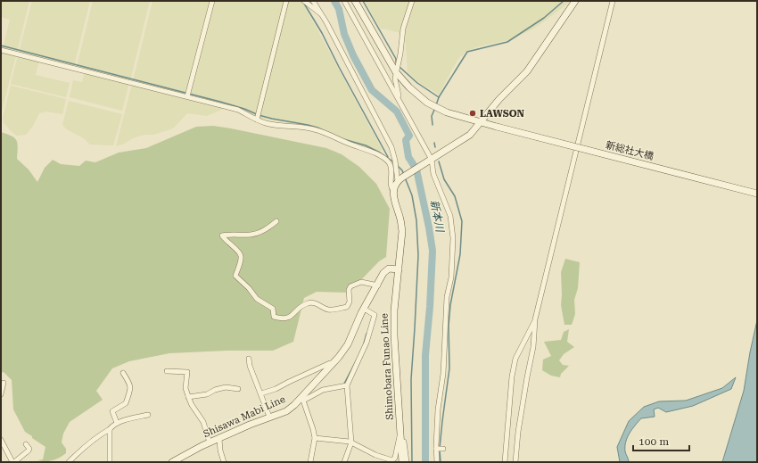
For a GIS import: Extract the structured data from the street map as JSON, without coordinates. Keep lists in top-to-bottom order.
{
  "streets": {
    "main road": ["新総社大橋", "Shimobara Funao Line", "Shisawa Mabi Line"]
  },
  "crossings": [
    ["Shimobara Funao Line", "Shisawa Mabi Line"]
  ],
  "water": ["新本川"],
  "places": ["LAWSON"],
  "scale_bar": "100 m"
}
